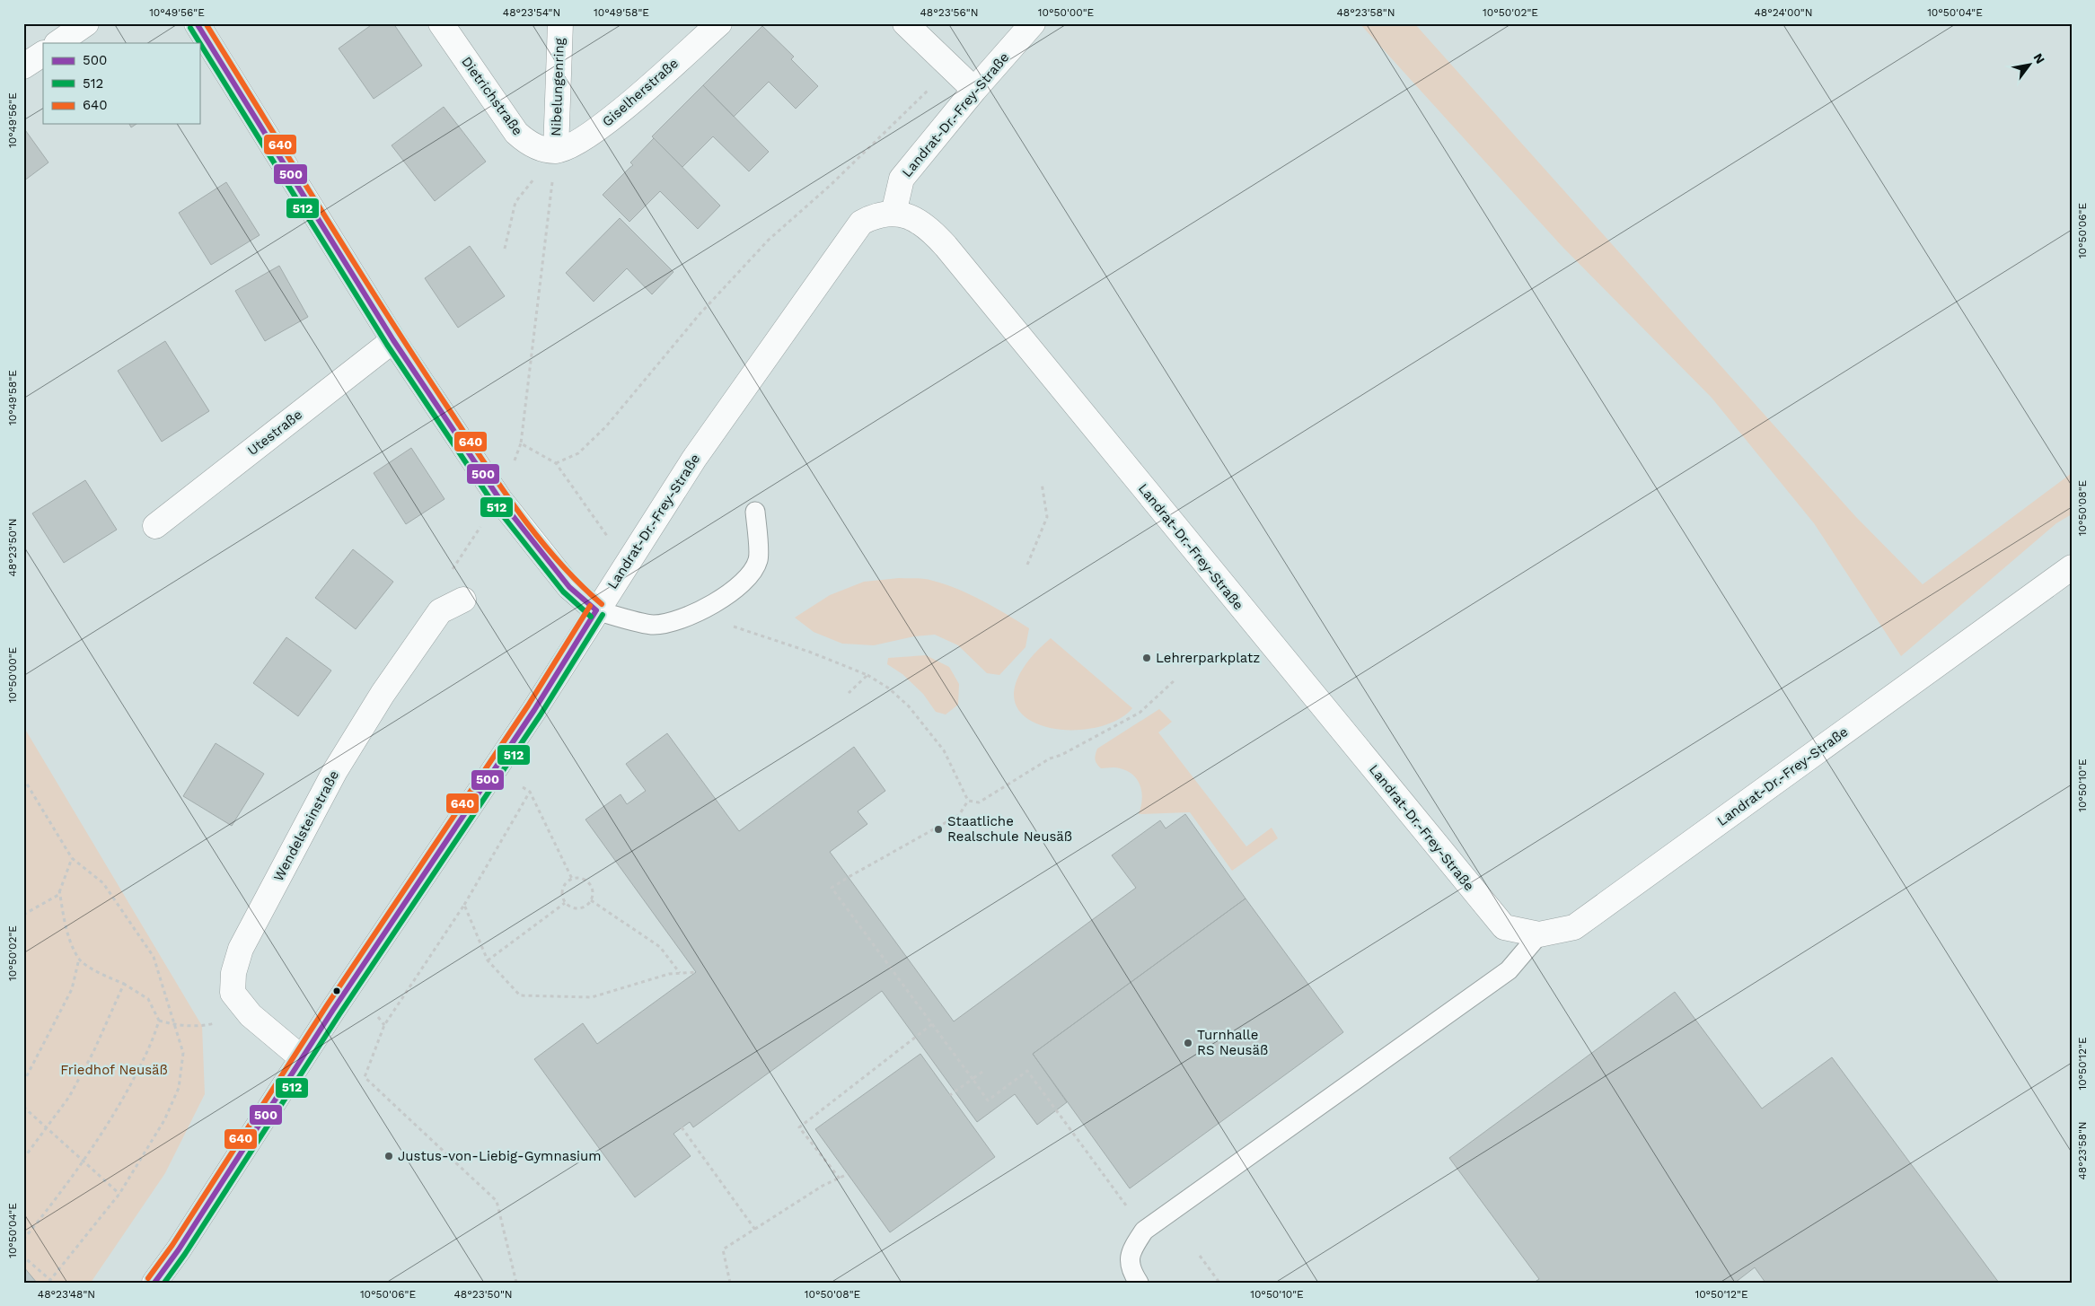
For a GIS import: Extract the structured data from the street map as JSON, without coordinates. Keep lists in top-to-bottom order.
{
  "streets": {
    "street": [
      "Nibelungenring",
      "Giselherstraße",
      "Dietrichstraße",
      "Landrat-Dr.-Frey-Straße",
      "Utestraße",
      "Wendelsteinstraße"
    ]
  },
  "crossings": [
    ["Nibelungenring", "Giselherstraße"],
    ["Nibelungenring", "Dietrichstraße"],
    ["Giselherstraße", "Dietrichstraße"],
    ["Landrat-Dr.-Frey-Straße", "Wendelsteinstraße"]
  ],
  "parks": ["Friedhof Neusäß"],
  "places": [
    "Lehrerparkplatz",
    "Staatliche Realschule Neusäß",
    "Turnhalle RS Neusäß",
    "Justus-von-Liebig-Gymnasium"
  ],
  "lines": ["transit line 500", "transit line 640", "transit line 512"],
  "legend": ["500", "512", "640"],
  "north": "top right",
  "coordinates": [
    "10°49'56\"E",
    "48°23'54\"N",
    "10°49'58\"E",
    "48°23'56\"N",
    "10°50'00\"E",
    "48°23'58\"N",
    "10°50'02\"E",
    "48°24'00\"N",
    "10°50'04\"E",
    "10°50'06\"E",
    "10°50'08\"E",
    "48°23'50\"N",
    "10°50'10\"E",
    "10°50'12\"E",
    "48°23'48\"N"
  ]
}
